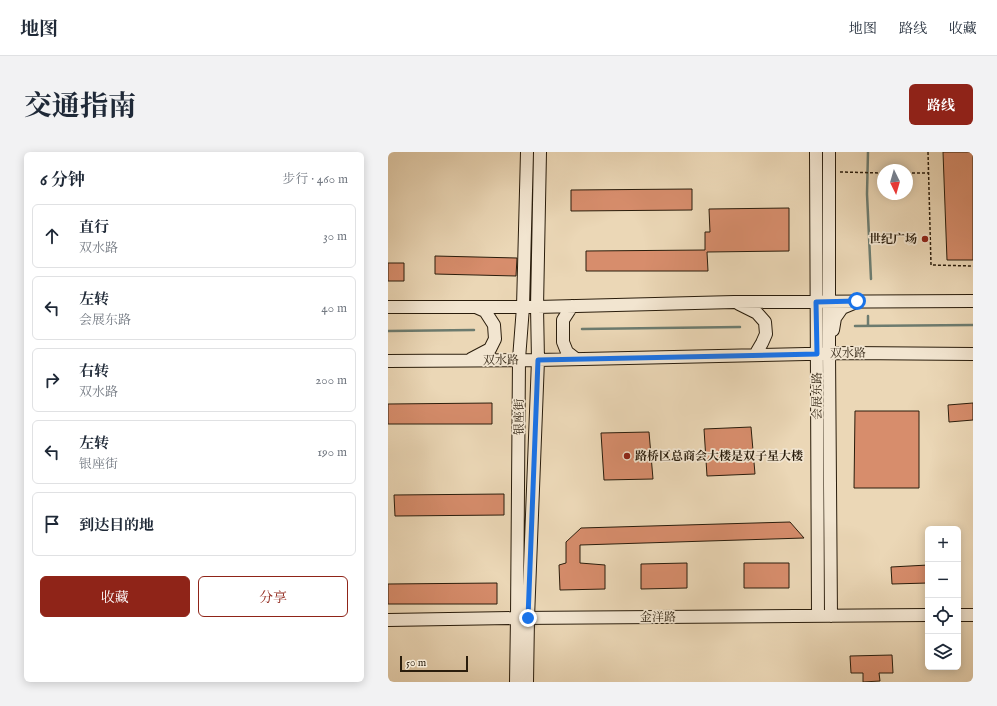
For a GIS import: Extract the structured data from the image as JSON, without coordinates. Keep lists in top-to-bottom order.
{
  "streets": {
    "main road": [
      "双水路",
      "会展东路",
      "银座街",
      "金洋路"
    ]
  },
  "crossings": [
    ["双水路", "会展东路"],
    ["双水路", "银座街"],
    ["会展东路", "金洋路"],
    ["银座街", "金洋路"]
  ],
  "places": ["世纪广场", "路桥区总商会大楼是双子星大楼"],
  "scale_bar": "50 m",
  "north": "bottom",
  "page": {
    "header": "地图",
    "nav": ["地图", "路线", "收藏"],
    "title": "交通指南",
    "buttons": [
      "路线",
      ["收藏", "分享"]
    ],
    "heading": ["6 分钟", "步行 · 460 m"],
    "list": [
      ["直行", "双水路", "30 m"],
      ["左转", "会展东路", "40 m"],
      ["右转", "双水路", "200 m"],
      ["左转", "银座街", "190 m"],
      "到达目的地"
    ],
    "map_buttons": ["+", "−"],
    "scale": "50 m"
  }
}
